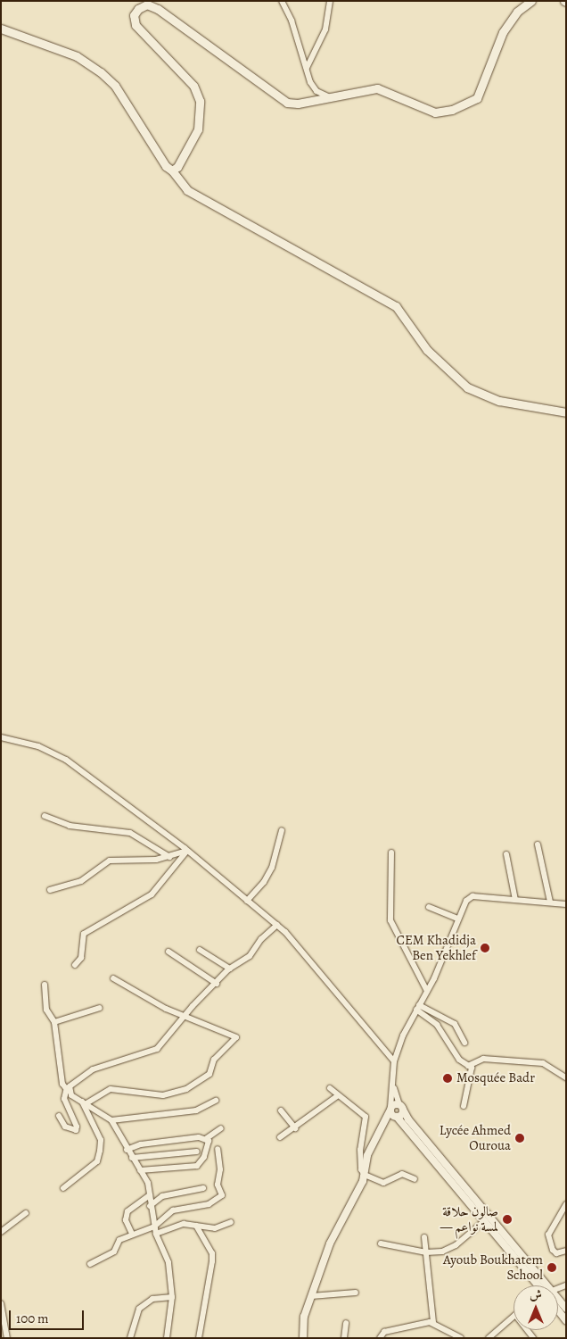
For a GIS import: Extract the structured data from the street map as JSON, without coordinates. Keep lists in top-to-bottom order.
{
  "places": [
    "CEM Khadidja Ben Yekhlef",
    "Mosquée Badr",
    "Lycée Ahmed Ouroua",
    "صالون حلاقة — لمسة نواعم",
    "Ayoub Boukhatem School"
  ],
  "scale_bar": "100 m",
  "north": "top"
}
